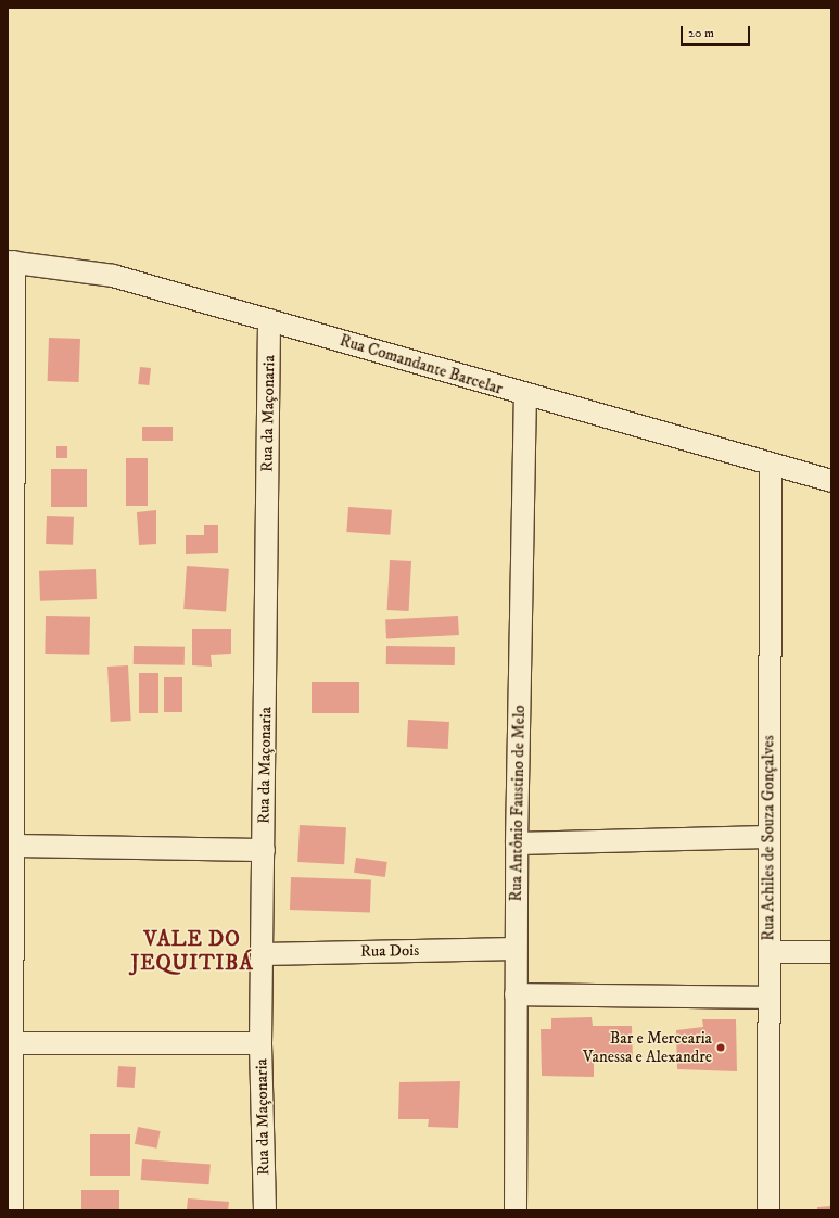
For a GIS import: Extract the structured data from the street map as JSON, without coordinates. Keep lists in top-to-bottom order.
{
  "streets": {
    "street": [
      "Rua Comandante Barcelar",
      "Rua da Maçonaria",
      "Rua Antônio Faustino de Melo",
      "Rua Achiles de Souza Gonçalves",
      "Rua Dois"
    ]
  },
  "crossings": [
    ["Rua Comandante Barcelar", "Rua da Maçonaria"],
    ["Rua Comandante Barcelar", "Rua Antônio Faustino de Melo"],
    ["Rua Comandante Barcelar", "Rua Achiles de Souza Gonçalves"],
    ["Rua da Maçonaria", "Rua Dois"],
    ["Rua Antônio Faustino de Melo", "Rua Dois"]
  ],
  "districts": ["VALE DO JEQUITIBÁ"],
  "places": ["Bar e Mercearia Vanessa e Alexandre"],
  "scale_bar": "20 m"
}
